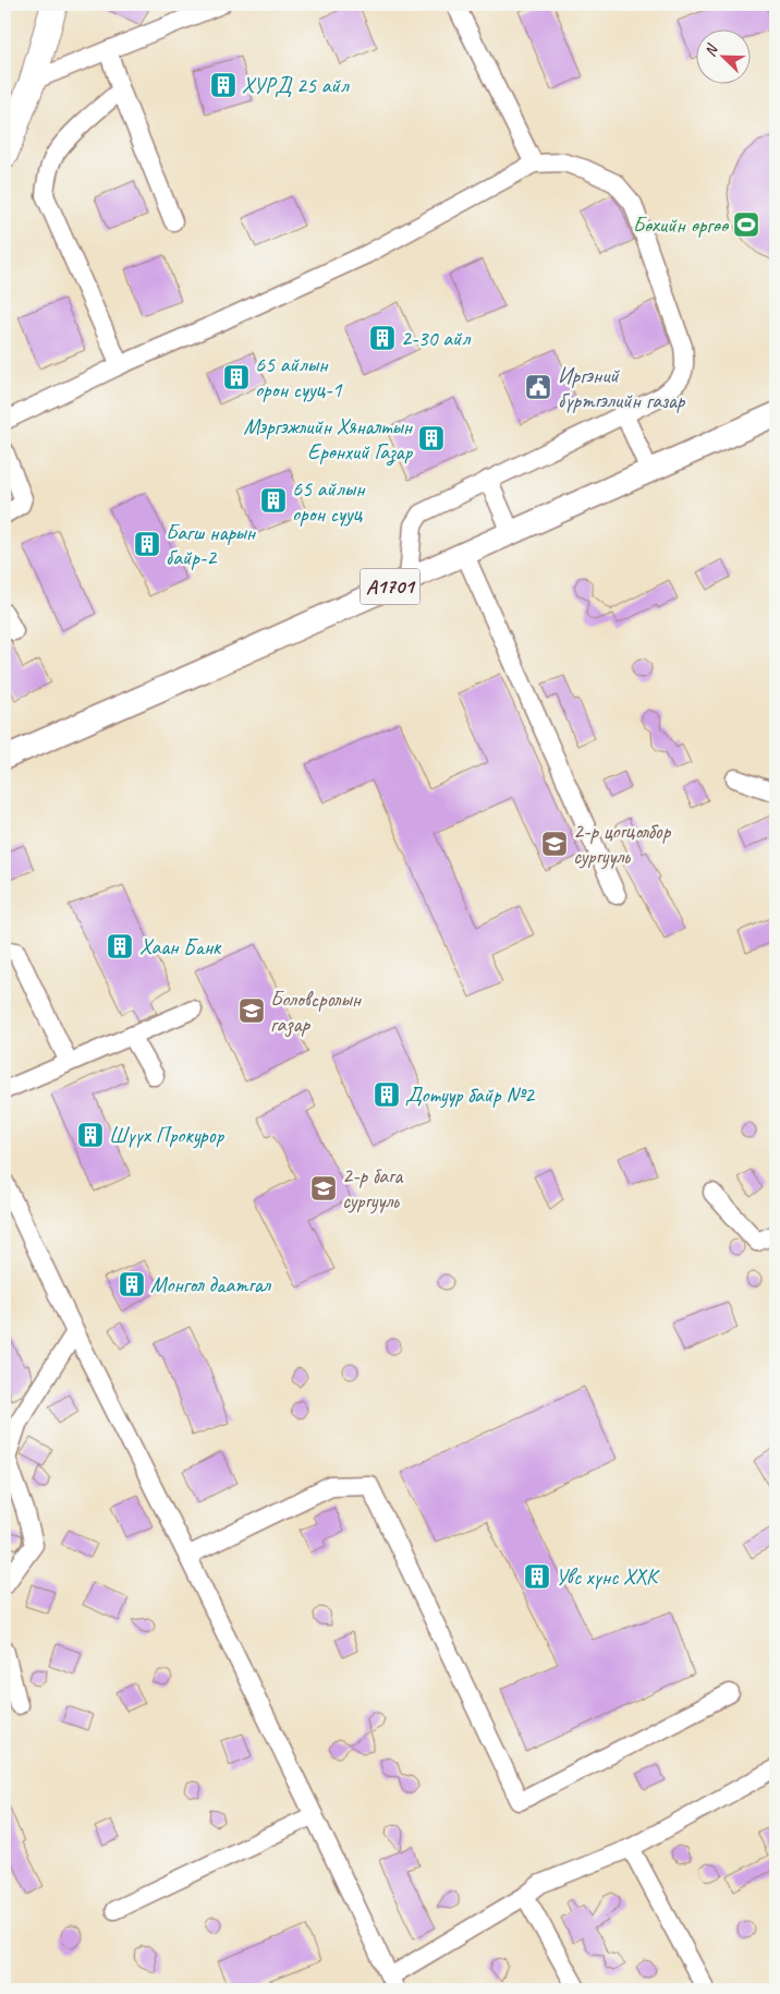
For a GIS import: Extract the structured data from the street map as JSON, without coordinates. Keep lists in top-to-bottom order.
{
  "streets": {
    "main road": ["A1701"]
  },
  "places": {
    "building": [
      "ХУРД 25 айл",
      "2-30 айл",
      "65 айлын орон сууц-1",
      "Мэргэжлийн Хяналтын Ерөнхий Газар",
      "65 айлын орон сууц",
      "Багш нарын байр-2",
      "Хаан Банк",
      "Дотуур байр №2",
      "Шүүх Прокурор",
      "Монгол даатгал",
      "Увс хүнс ХХК"
    ],
    "sports": ["Бөхийн өргөө"],
    "public building": ["Иргэний бүртгэлийн газар"],
    "school or university": ["2-р цогцолбор сургууль", "Боловсролын газар", "2-р бага сургууль"]
  },
  "north": "top left"
}
